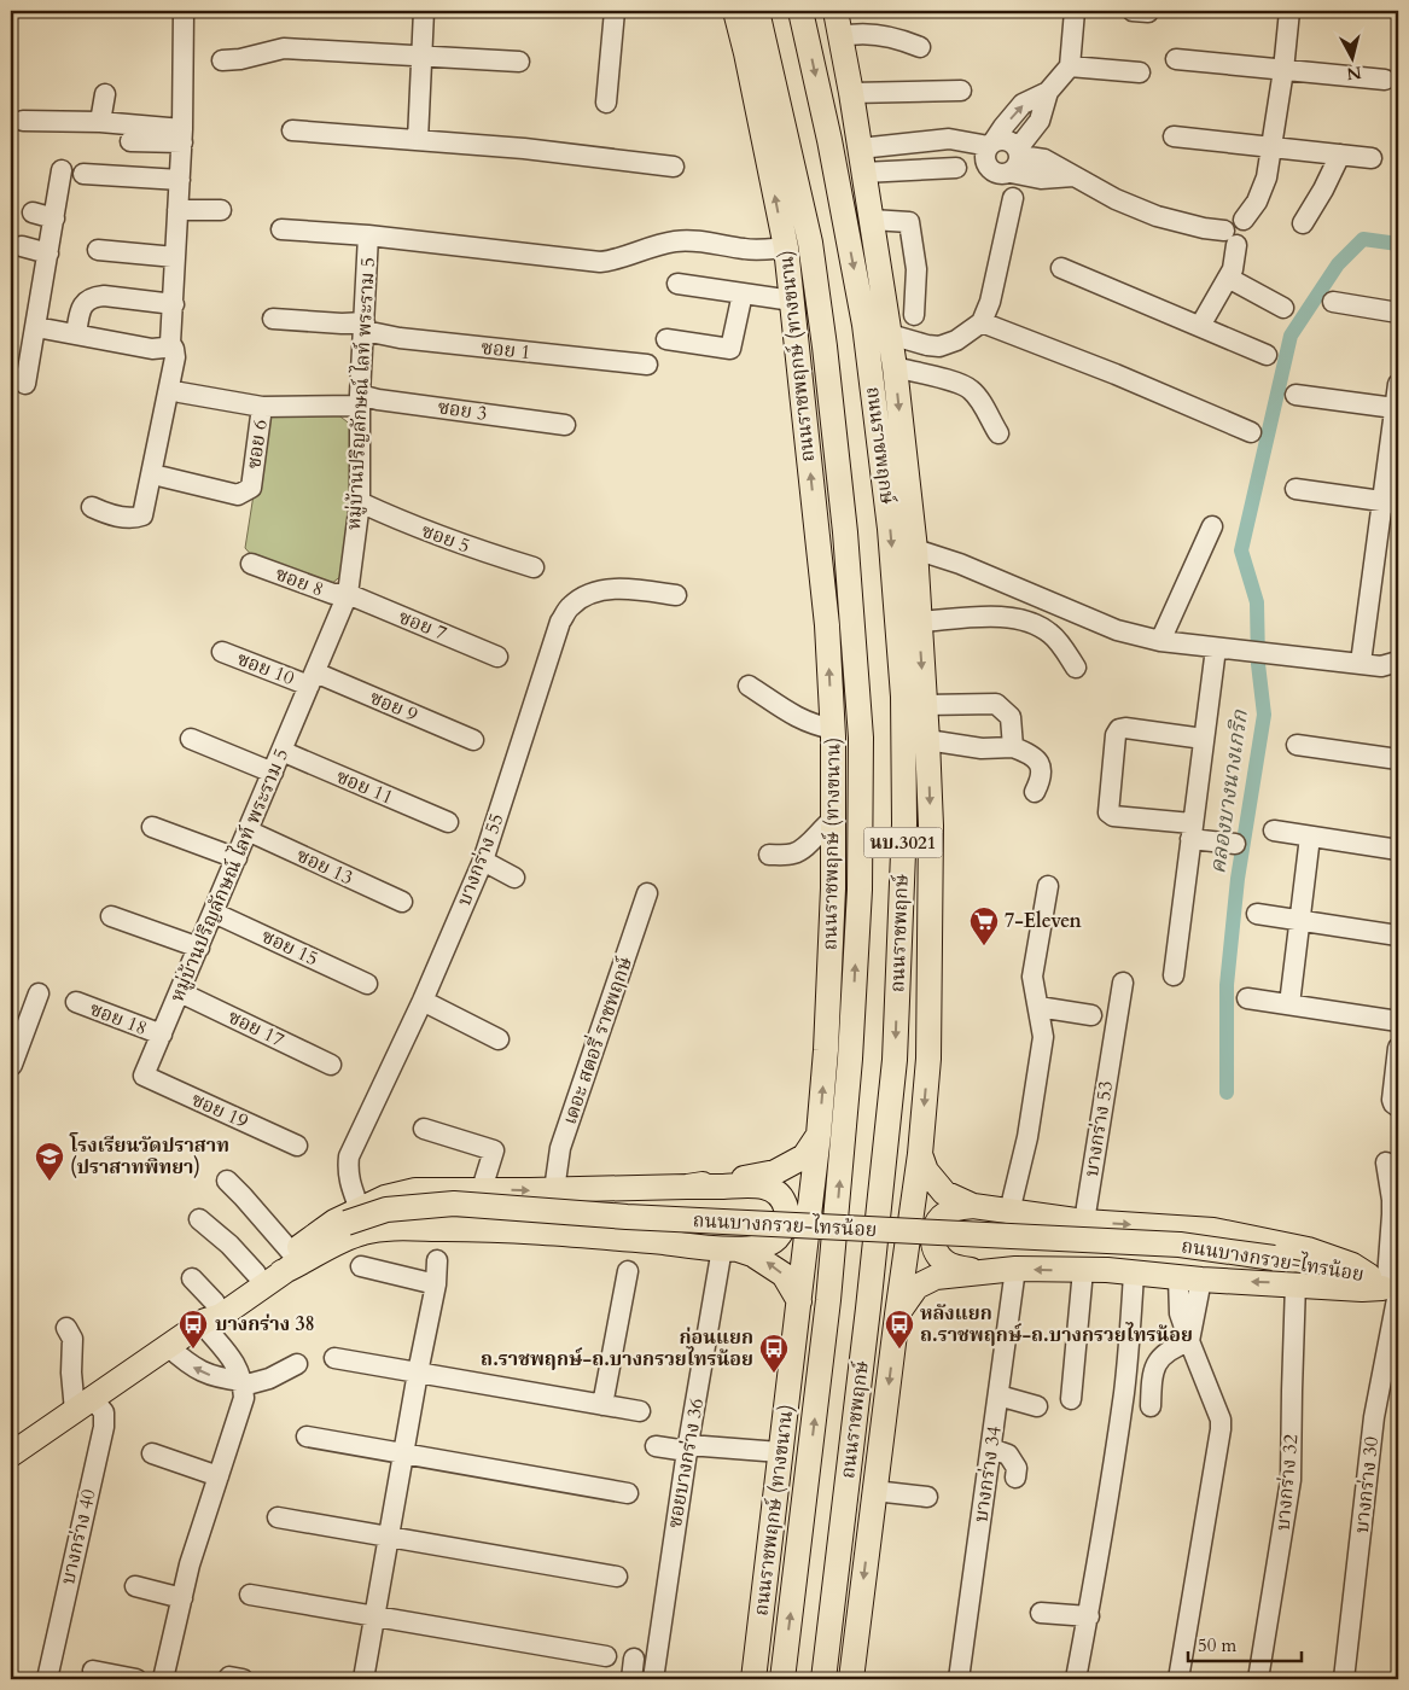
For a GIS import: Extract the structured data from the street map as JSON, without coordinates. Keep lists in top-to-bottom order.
{
  "streets": {
    "main road": [
      "ถนนราชพฤกษ์ (ทางขนาน)",
      "ถนนราชพฤกษ์",
      "นบ.3021",
      "ถนนบางกรวย-ไทรน้อย"
    ],
    "street": [
      "ซอย 1",
      "หมู่บ้านปริญลักษณ์ ไลท์ พระราม 5",
      "ซอย 3",
      "ซอย 6",
      "ซอย 5",
      "ซอย 8",
      "ซอย 7",
      "ซอย 10",
      "ซอย 9",
      "ซอย 11",
      "บางกร่าง 55",
      "ซอย 13",
      "ซอย 15",
      "ซอย 18",
      "ซอย 17",
      "เดอะ สตอรี่ ราชพฤกษ์",
      "ซอย 19",
      "บางกร่าง 53",
      "ซอยบางกร่าง 36",
      "บางกร่าง 34",
      "บางกร่าง 32",
      "บางกร่าง 30",
      "บางกร่าง 40"
    ]
  },
  "crossings": [
    ["ซอย 1", "หมู่บ้านปริญลักษณ์ ไลท์ พระราม 5"],
    ["ถนนราชพฤกษ์ (ทางขนาน)", "หมู่บ้านปริญลักษณ์ ไลท์ พระราม 5"],
    ["หมู่บ้านปริญลักษณ์ ไลท์ พระราม 5", "ซอย 3"],
    ["หมู่บ้านปริญลักษณ์ ไลท์ พระราม 5", "ซอย 6"],
    ["หมู่บ้านปริญลักษณ์ ไลท์ พระราม 5", "ซอย 5"],
    ["หมู่บ้านปริญลักษณ์ ไลท์ พระราม 5", "ซอย 8"],
    ["หมู่บ้านปริญลักษณ์ ไลท์ พระราม 5", "ซอย 7"],
    ["หมู่บ้านปริญลักษณ์ ไลท์ พระราม 5", "ซอย 10"],
    ["หมู่บ้านปริญลักษณ์ ไลท์ พระราม 5", "ซอย 9"],
    ["หมู่บ้านปริญลักษณ์ ไลท์ พระราม 5", "ซอย 11"],
    ["หมู่บ้านปริญลักษณ์ ไลท์ พระราม 5", "ซอย 13"],
    ["หมู่บ้านปริญลักษณ์ ไลท์ พระราม 5", "ซอย 15"],
    ["หมู่บ้านปริญลักษณ์ ไลท์ พระราม 5", "ซอย 18"],
    ["หมู่บ้านปริญลักษณ์ ไลท์ พระราม 5", "ซอย 17"],
    ["หมู่บ้านปริญลักษณ์ ไลท์ พระราม 5", "ซอย 19"],
    ["ซอย 3", "ซอย 6"],
    ["ซอย 8", "ซอย 7"],
    ["ซอย 10", "ซอย 9"],
    ["บางกร่าง 55", "ถนนบางกรวย-ไทรน้อย"],
    ["ถนนบางกรวย-ไทรน้อย", "บางกร่าง 30"],
    ["ถนนบางกรวย-ไทรน้อย", "บางกร่าง 40"]
  ],
  "water": ["คลองบางนางเกริก"],
  "places": {
    "supermarket": ["7-Eleven"],
    "school or university": ["โรงเรียนวัดปราสาท (ปราสาทพิทยา)"],
    "bus stop": ["บางกร่าง 38", "หลังแยก ถ.ราชพฤกษ์-ถ.บางกรวยไทรน้อย", "ก่อนแยก ถ.ราชพฤกษ์-ถ.บางกรวยไทรน้อย"]
  },
  "scale_bar": "50 m",
  "north": "bottom"
}
